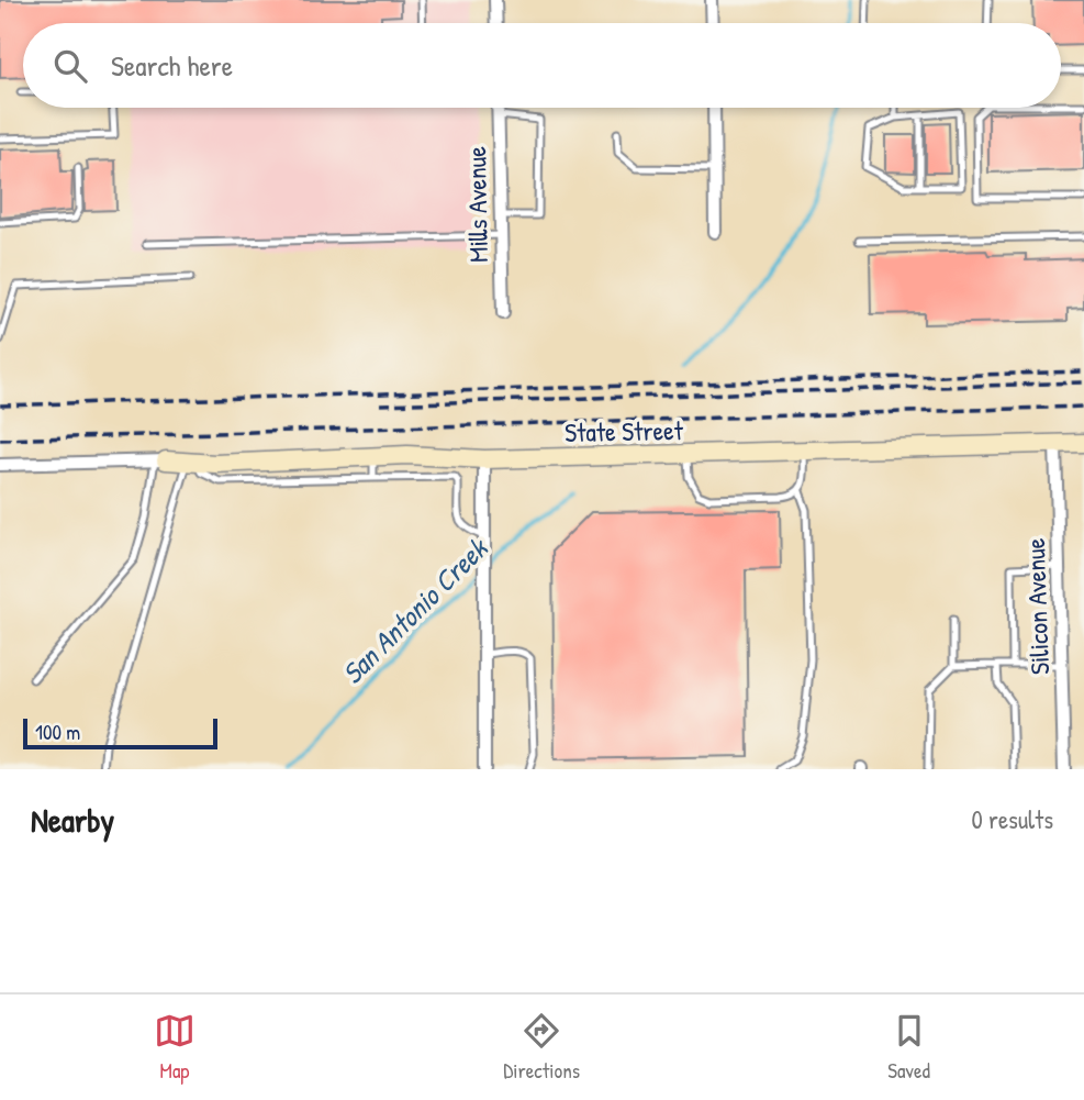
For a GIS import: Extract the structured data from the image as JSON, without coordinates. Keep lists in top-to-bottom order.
{
  "streets": {
    "street": ["Mills Avenue", "State Street", "Silicon Avenue"]
  },
  "crossings": [
    ["State Street", "Silicon Avenue"]
  ],
  "water": ["San Antonio Creek"],
  "scale_bar": "100 m",
  "page": {
    "search": "Search here",
    "scale": "100 m",
    "heading": ["Nearby", "0 results"],
    "nav": ["Map", "Directions", "Saved"]
  }
}
